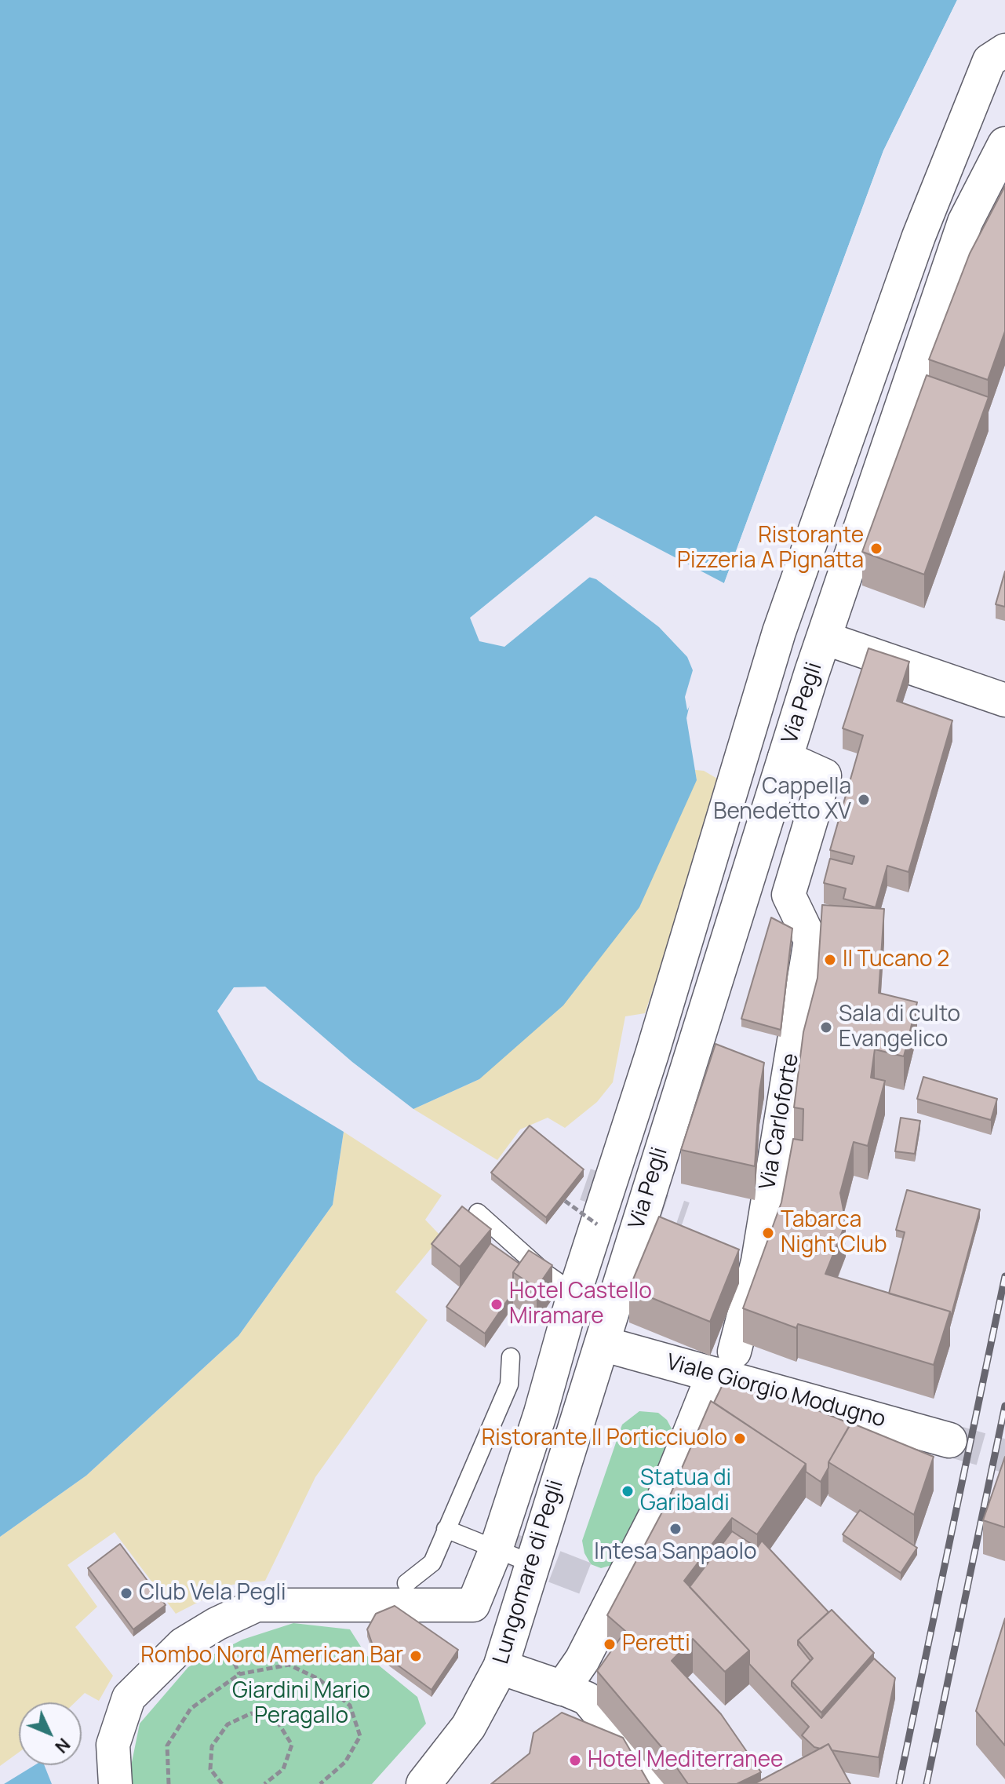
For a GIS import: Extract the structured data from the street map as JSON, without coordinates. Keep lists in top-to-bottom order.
{
  "streets": {
    "main road": ["Via Pegli", "Viale Giorgio Modugno", "Lungomare di Pegli"],
    "street": ["Via Carloforte"]
  },
  "crossings": [
    ["Via Pegli", "Viale Giorgio Modugno"],
    ["Via Pegli", "Lungomare di Pegli"],
    ["Via Carloforte", "Viale Giorgio Modugno"],
    ["Viale Giorgio Modugno", "Lungomare di Pegli"]
  ],
  "parks": ["Giardini Mario Peragallo"],
  "places": [
    "Ristorante Pizzeria A Pignatta",
    "Cappella Benedetto XV",
    "Il Tucano 2",
    "Sala di culto Evangelico",
    "Tabarca Night Club",
    "Hotel Castello Miramare",
    "Ristorante Il Porticciuolo",
    "Statua di Garibaldi",
    "Intesa Sanpaolo",
    "Club Vela Pegli",
    "Peretti",
    "Rombo Nord American Bar",
    "Hotel Mediterranee"
  ],
  "north": "bottom right"
}
